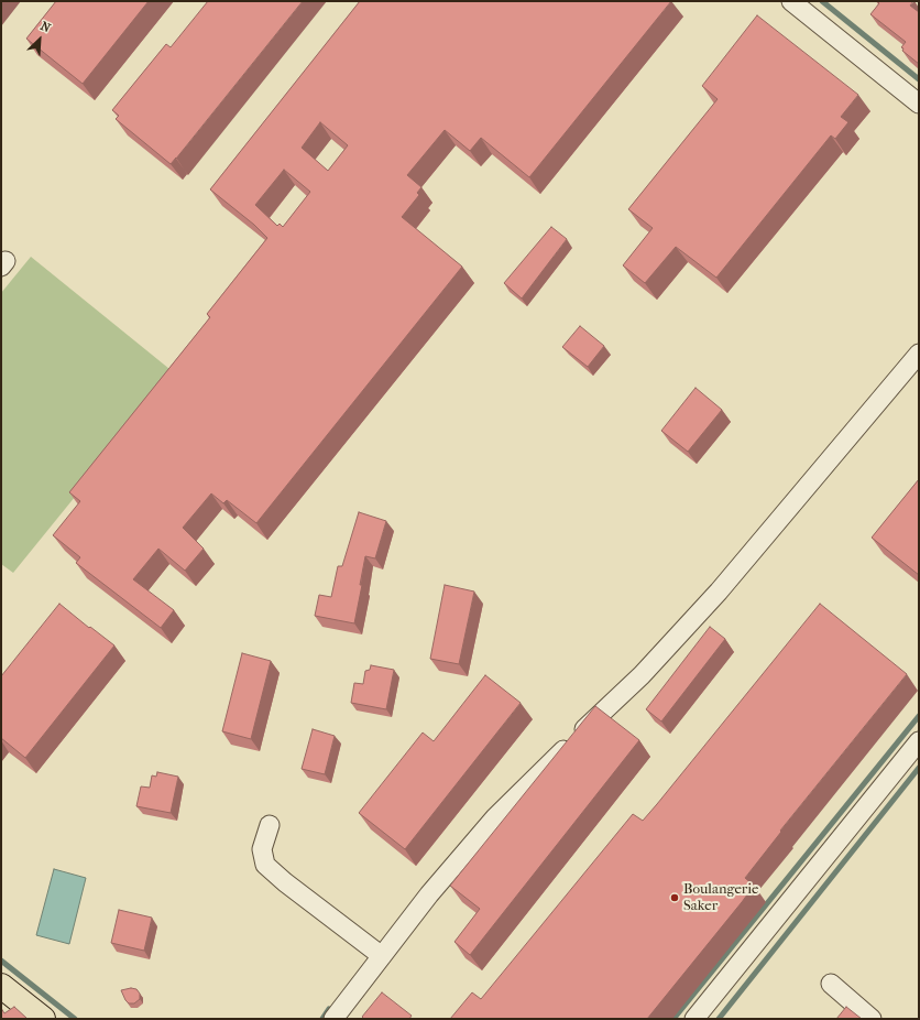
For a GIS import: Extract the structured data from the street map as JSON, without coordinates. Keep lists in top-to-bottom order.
{
  "places": ["Boulangerie Saker"],
  "north": "top right"
}
